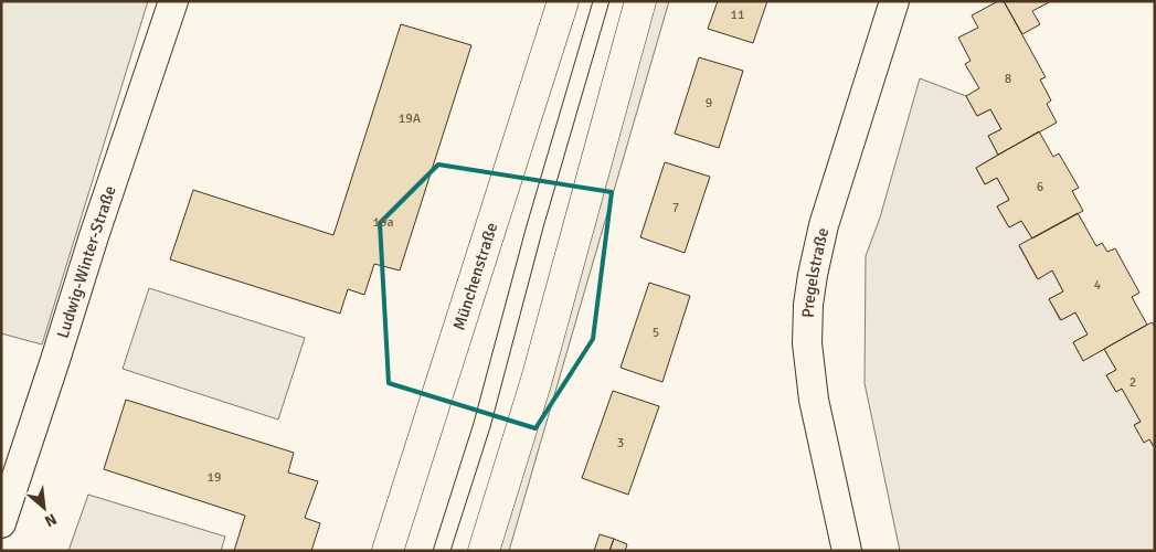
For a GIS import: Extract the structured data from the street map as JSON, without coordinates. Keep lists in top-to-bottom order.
{
  "streets": {
    "main road": ["Münchenstraße"],
    "street": ["Ludwig-Winter-Straße", "Pregelstraße"]
  },
  "house_numbers": [
    "11",
    "8",
    "9",
    "19A",
    "6",
    "7",
    "19a",
    "4",
    "5",
    "2",
    "3",
    "19"
  ],
  "north": "bottom right"
}
